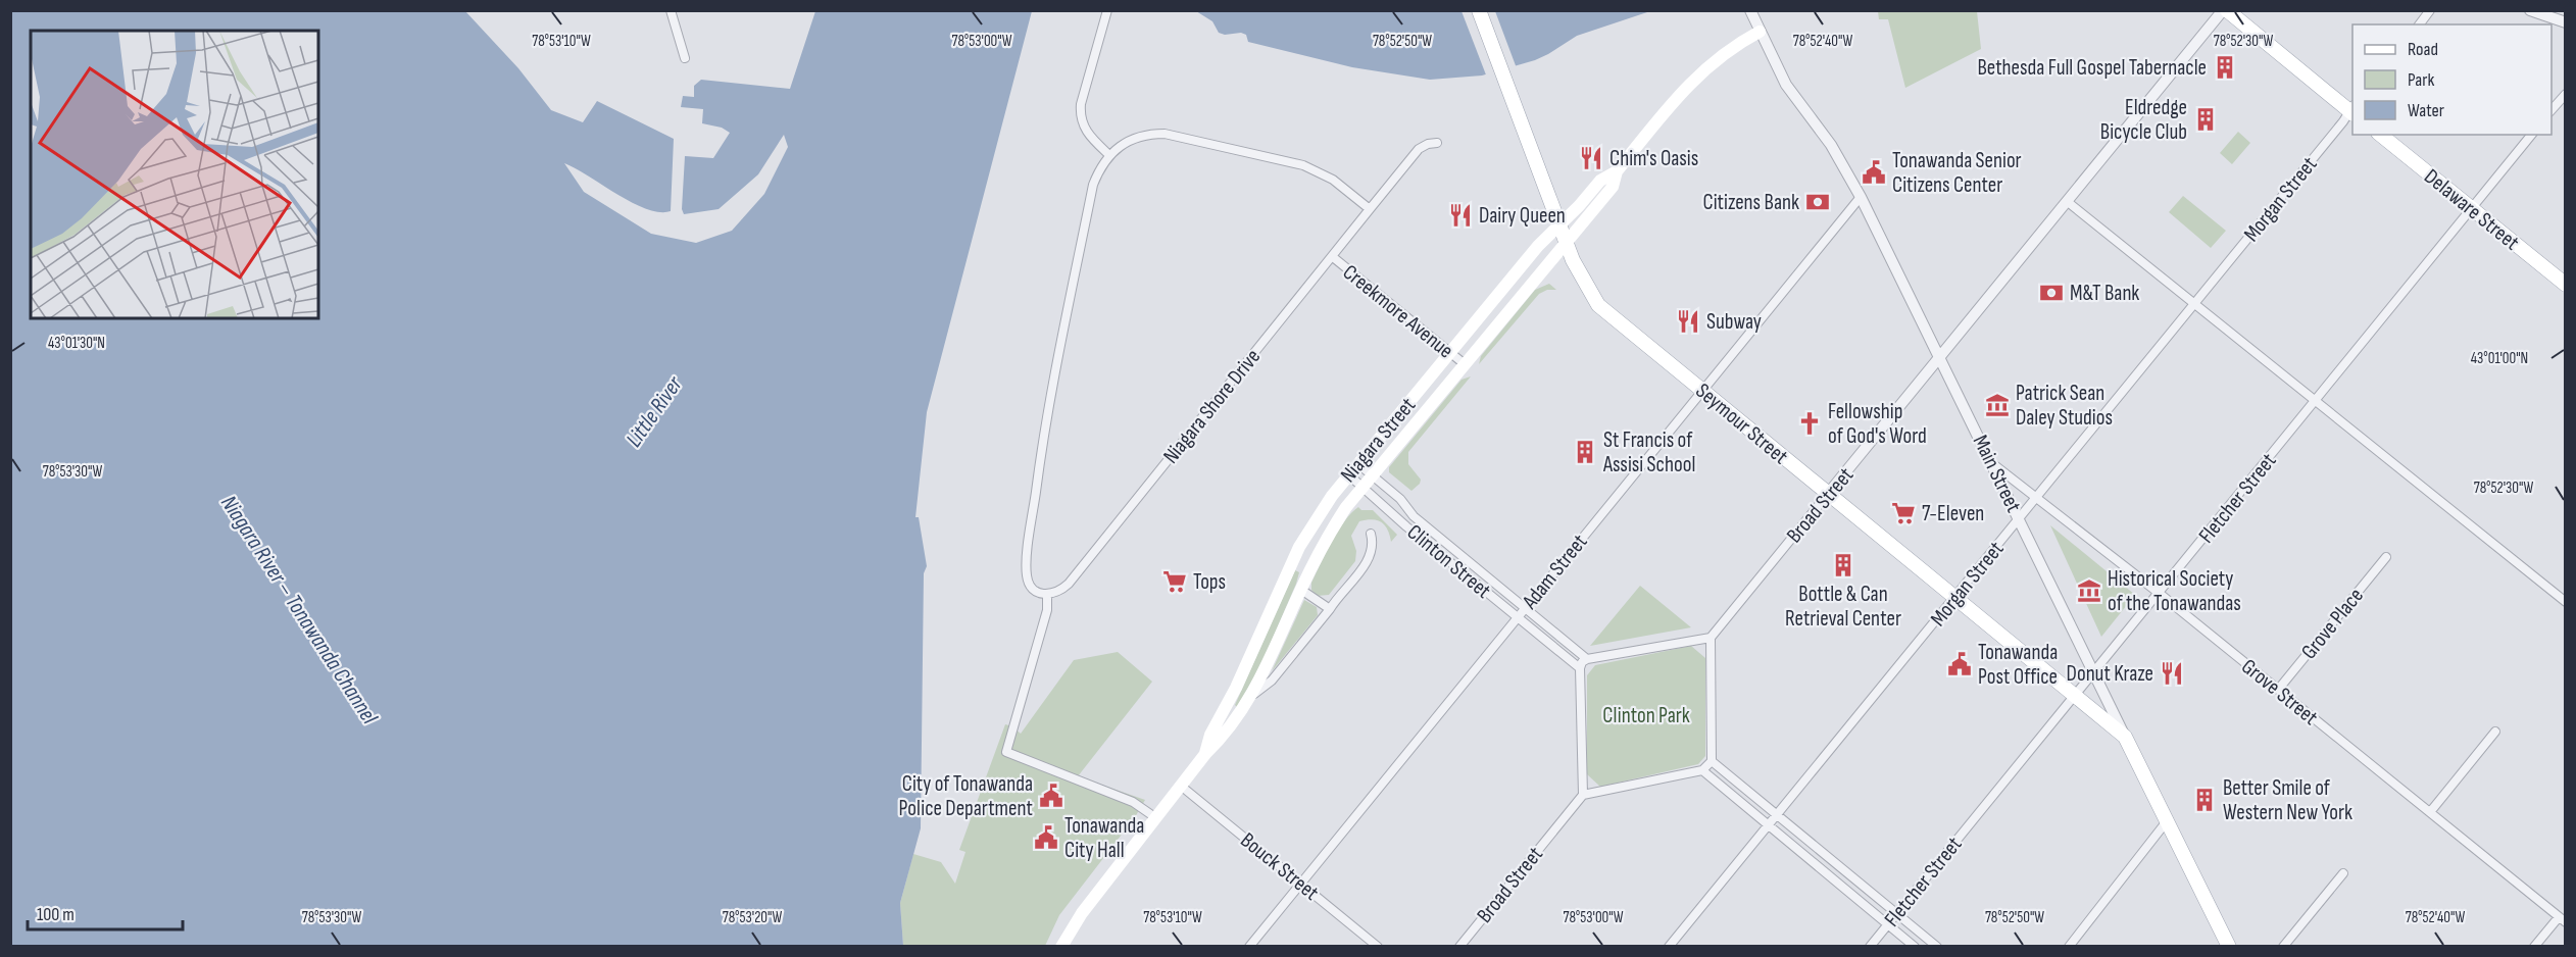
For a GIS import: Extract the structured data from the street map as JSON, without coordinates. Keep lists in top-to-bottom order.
{
  "streets": {
    "main road": [
      "Delaware Street",
      "Seymour Street",
      "Niagara Street",
      "Main Street"
    ],
    "street": [
      "Morgan Street",
      "Creekmore Avenue",
      "Niagara Shore Drive",
      "Fletcher Street",
      "Broad Street",
      "Clinton Street",
      "Adam Street",
      "Grove Place",
      "Grove Street",
      "Bouck Street"
    ]
  },
  "crossings": [
    ["Morgan Street", "Seymour Street"],
    ["Morgan Street", "Main Street"],
    ["Morgan Street", "Grove Street"],
    ["Delaware Street", "Fletcher Street"],
    ["Creekmore Avenue", "Niagara Shore Drive"],
    ["Creekmore Avenue", "Niagara Street"],
    ["Seymour Street", "Niagara Street"],
    ["Seymour Street", "Main Street"],
    ["Seymour Street", "Fletcher Street"],
    ["Seymour Street", "Broad Street"],
    ["Seymour Street", "Adam Street"],
    ["Niagara Street", "Main Street"],
    ["Niagara Street", "Clinton Street"],
    ["Niagara Street", "Bouck Street"],
    ["Main Street", "Fletcher Street"],
    ["Main Street", "Broad Street"],
    ["Main Street", "Adam Street"],
    ["Main Street", "Grove Street"],
    ["Fletcher Street", "Grove Street"],
    ["Clinton Street", "Adam Street"],
    ["Adam Street", "Bouck Street"],
    ["Grove Place", "Grove Street"]
  ],
  "water": ["Little River", "Niagara River – Tonawanda Channel"],
  "parks": ["Clinton Park"],
  "places": {
    "building": [
      "Bethesda Full Gospel Tabernacle",
      "Eldredge Bicycle Club",
      "St Francis of Assisi School",
      "Bottle & Can Retrieval Center",
      "Better Smile of Western New York"
    ],
    "restaurant": [
      "Chim's Oasis",
      "Dairy Queen",
      "Subway",
      "Donut Kraze"
    ],
    "public building": [
      "Tonawanda Senior Citizens Center",
      "Tonawanda Post Office",
      "City of Tonawanda Police Department",
      "Tonawanda City Hall"
    ],
    "bank": ["Citizens Bank", "M&T Bank"],
    "museum": ["Patrick Sean Daley Studios", "Historical Society of the Tonawandas"],
    "church": ["Fellowship of God's Word"],
    "supermarket": ["7-Eleven", "Tops"]
  },
  "legend": ["Road", "Park", "Water"],
  "scale_bar": "100 m",
  "coordinates": [
    "78°53'10\"W",
    "78°53'00\"W",
    "78°52'50\"W",
    "78°52'40\"W",
    "78°52'30\"W",
    "43°01'30\"N",
    "43°01'00\"N",
    "78°53'30\"W",
    "78°53'20\"W"
  ]
}
